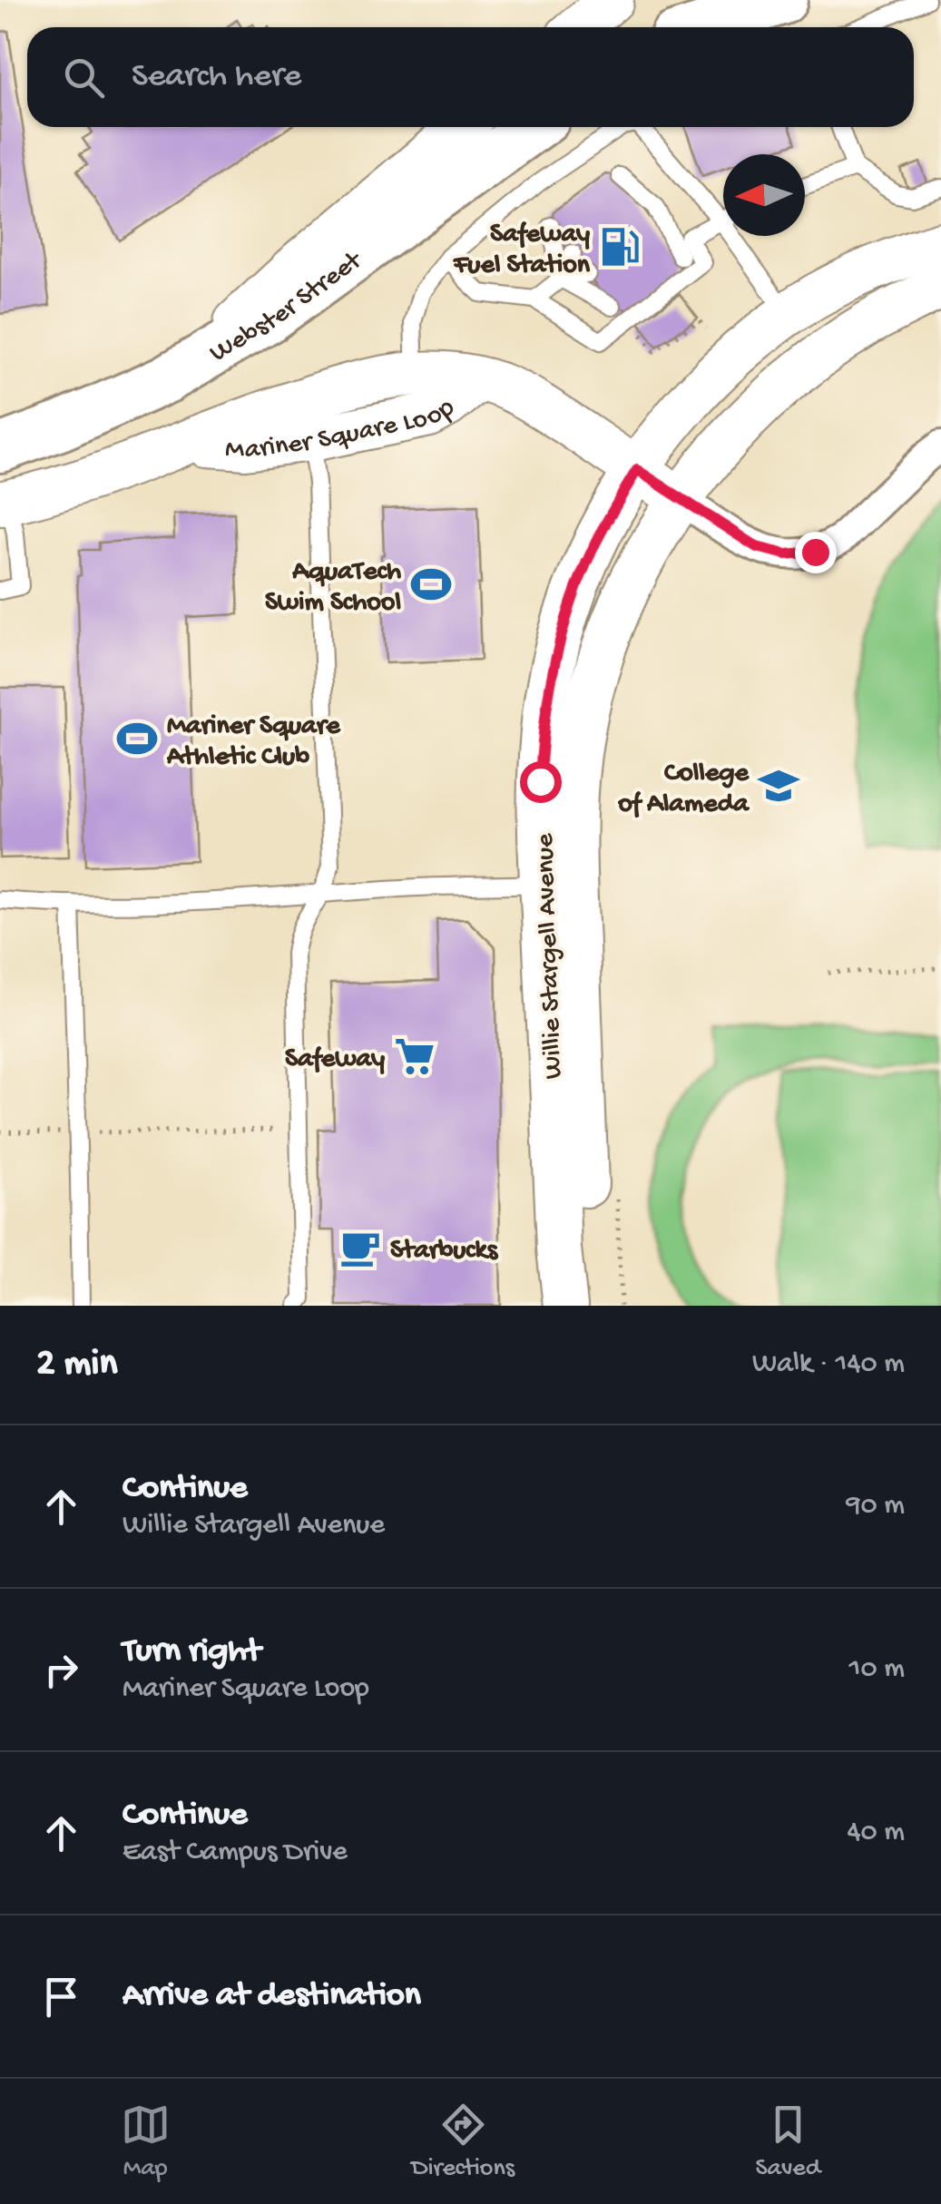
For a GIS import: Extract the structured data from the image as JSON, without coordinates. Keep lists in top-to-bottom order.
{
  "streets": {
    "main road": ["Webster Street"],
    "street": ["Mariner Square Loop", "Willie Stargell Avenue"]
  },
  "crossings": [
    ["Mariner Square Loop", "Willie Stargell Avenue"]
  ],
  "places": {
    "fuel station": ["Safeway Fuel Station"],
    "sports": ["AquaTech Swim School", "Mariner Square Athletic Club"],
    "school or university": ["College of Alameda"],
    "supermarket": ["Safeway"],
    "cafe": ["Starbucks"]
  },
  "north": "left",
  "page": {
    "search": "Search here",
    "heading": ["2 min", "Walk · 140 m"],
    "list": [
      ["Continue", "Willie Stargell Avenue", "90 m"],
      ["Turn right", "Mariner Square Loop", "10 m"],
      ["Continue", "East Campus Drive", "40 m"],
      "Arrive at destination"
    ],
    "nav": ["Map", "Directions", "Saved"]
  }
}
